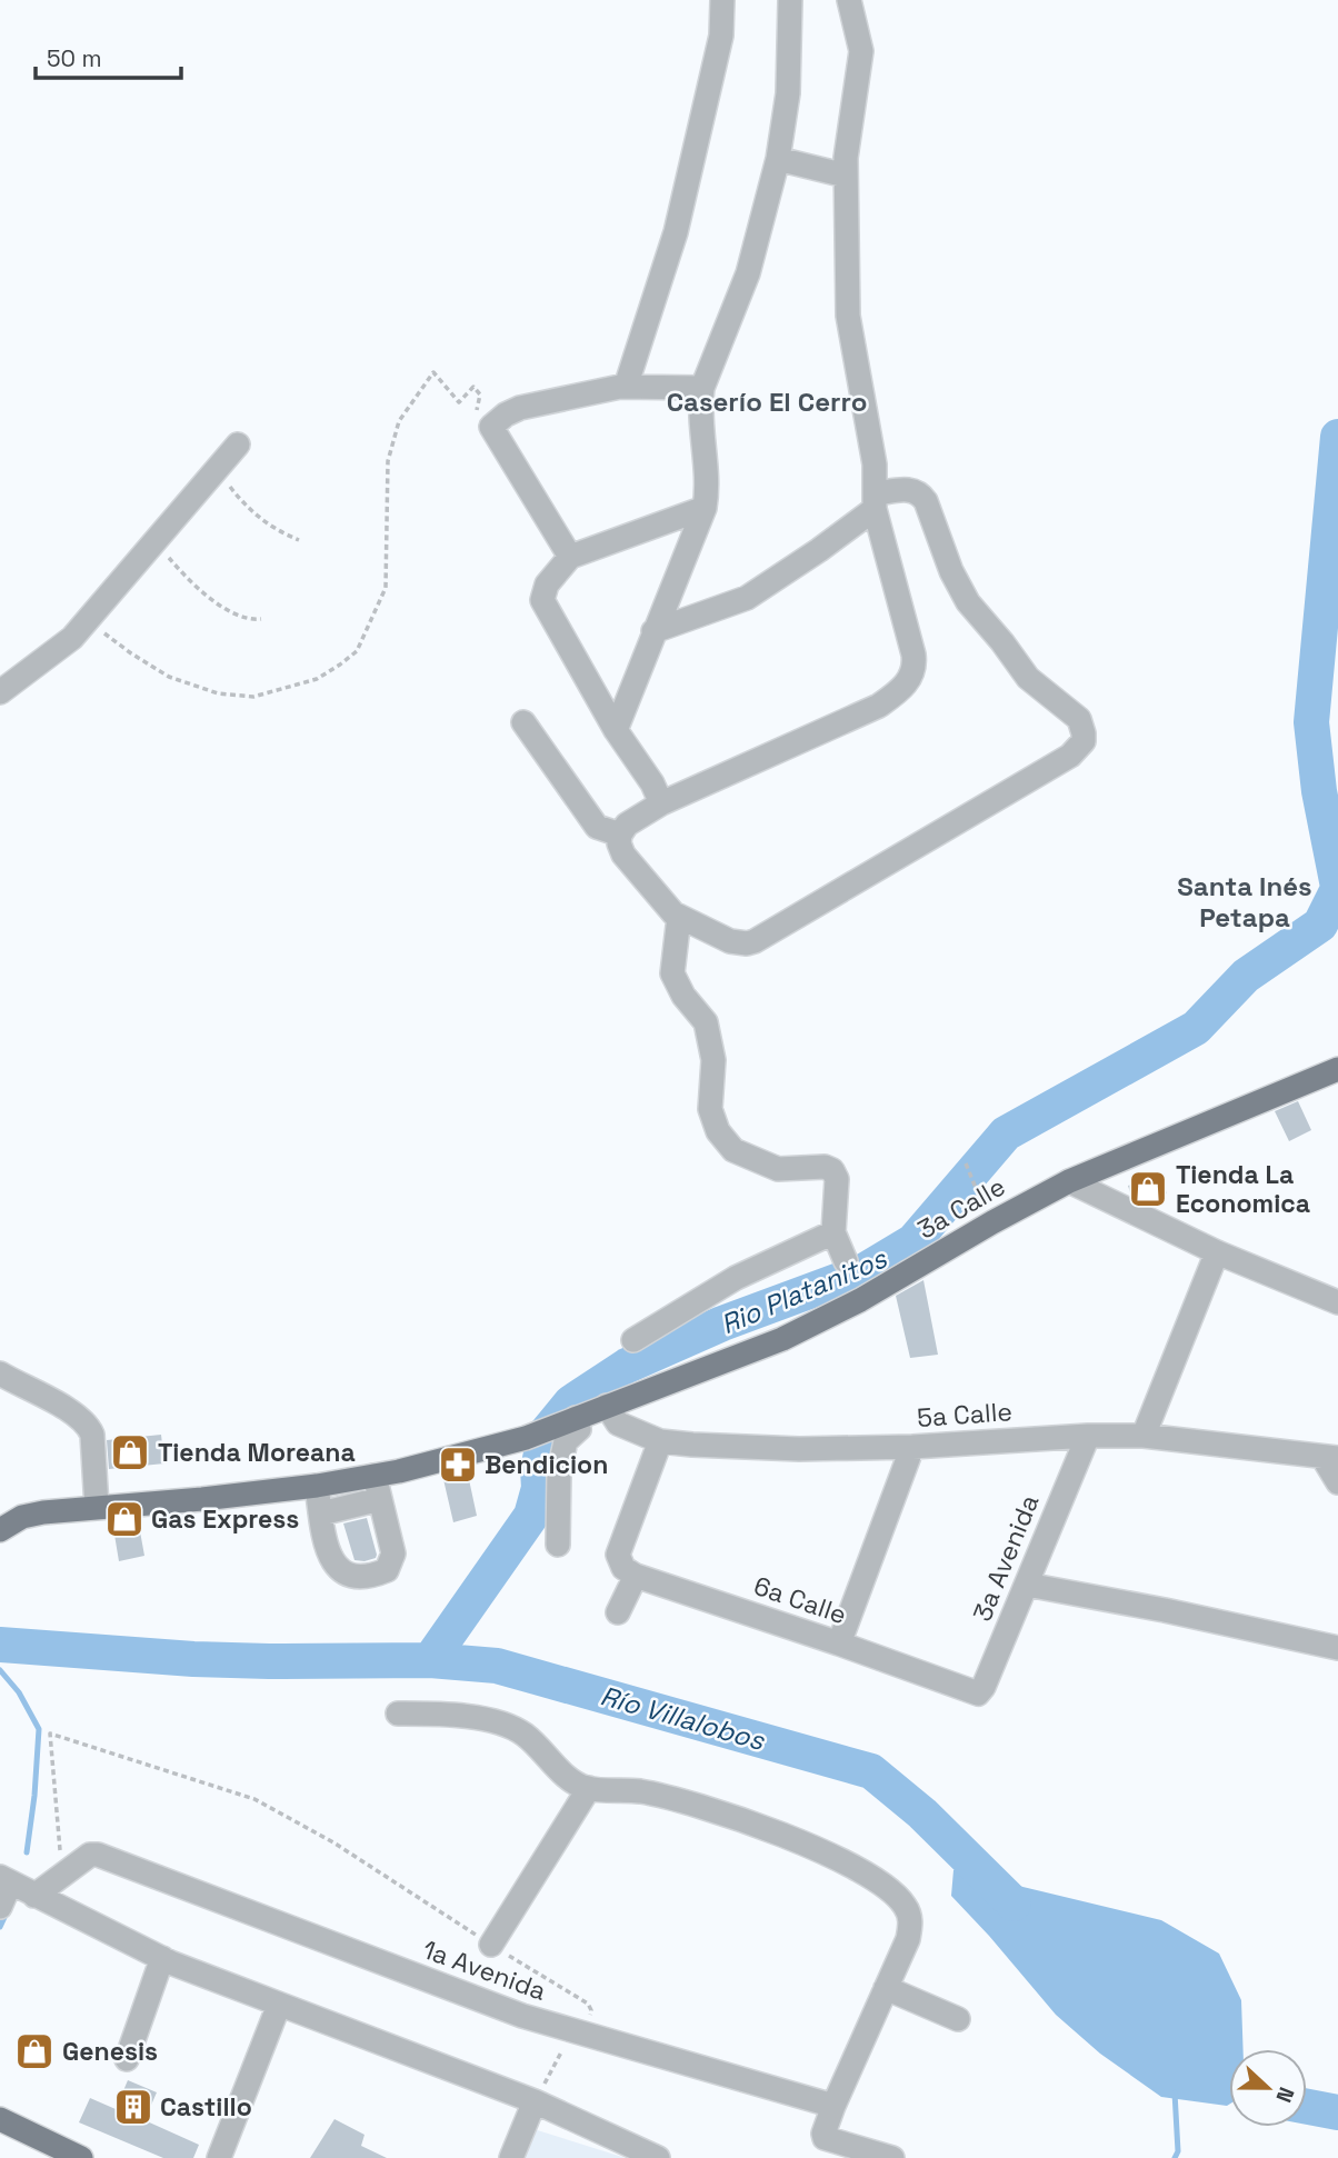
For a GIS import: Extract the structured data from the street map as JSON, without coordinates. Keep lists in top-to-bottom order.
{
  "streets": {
    "main road": ["3a Calle"],
    "street": [
      "5a Calle",
      "3a Avenida",
      "6a Calle",
      "1a Avenida"
    ]
  },
  "crossings": [
    ["3a Calle", "5a Calle"],
    ["5a Calle", "3a Avenida"],
    ["3a Avenida", "6a Calle"]
  ],
  "districts": ["Caserío El Cerro", "Santa Inés Petapa"],
  "water": ["Rio Platanitos", "Río Villalobos"],
  "places": {
    "shop": [
      "Tienda La Economica",
      "Tienda Moreana",
      "Gas Express",
      "Genesis"
    ],
    "pharmacy": ["Bendicion"],
    "building": ["Castillo"]
  },
  "scale_bar": "50 m",
  "north": "right"
}
